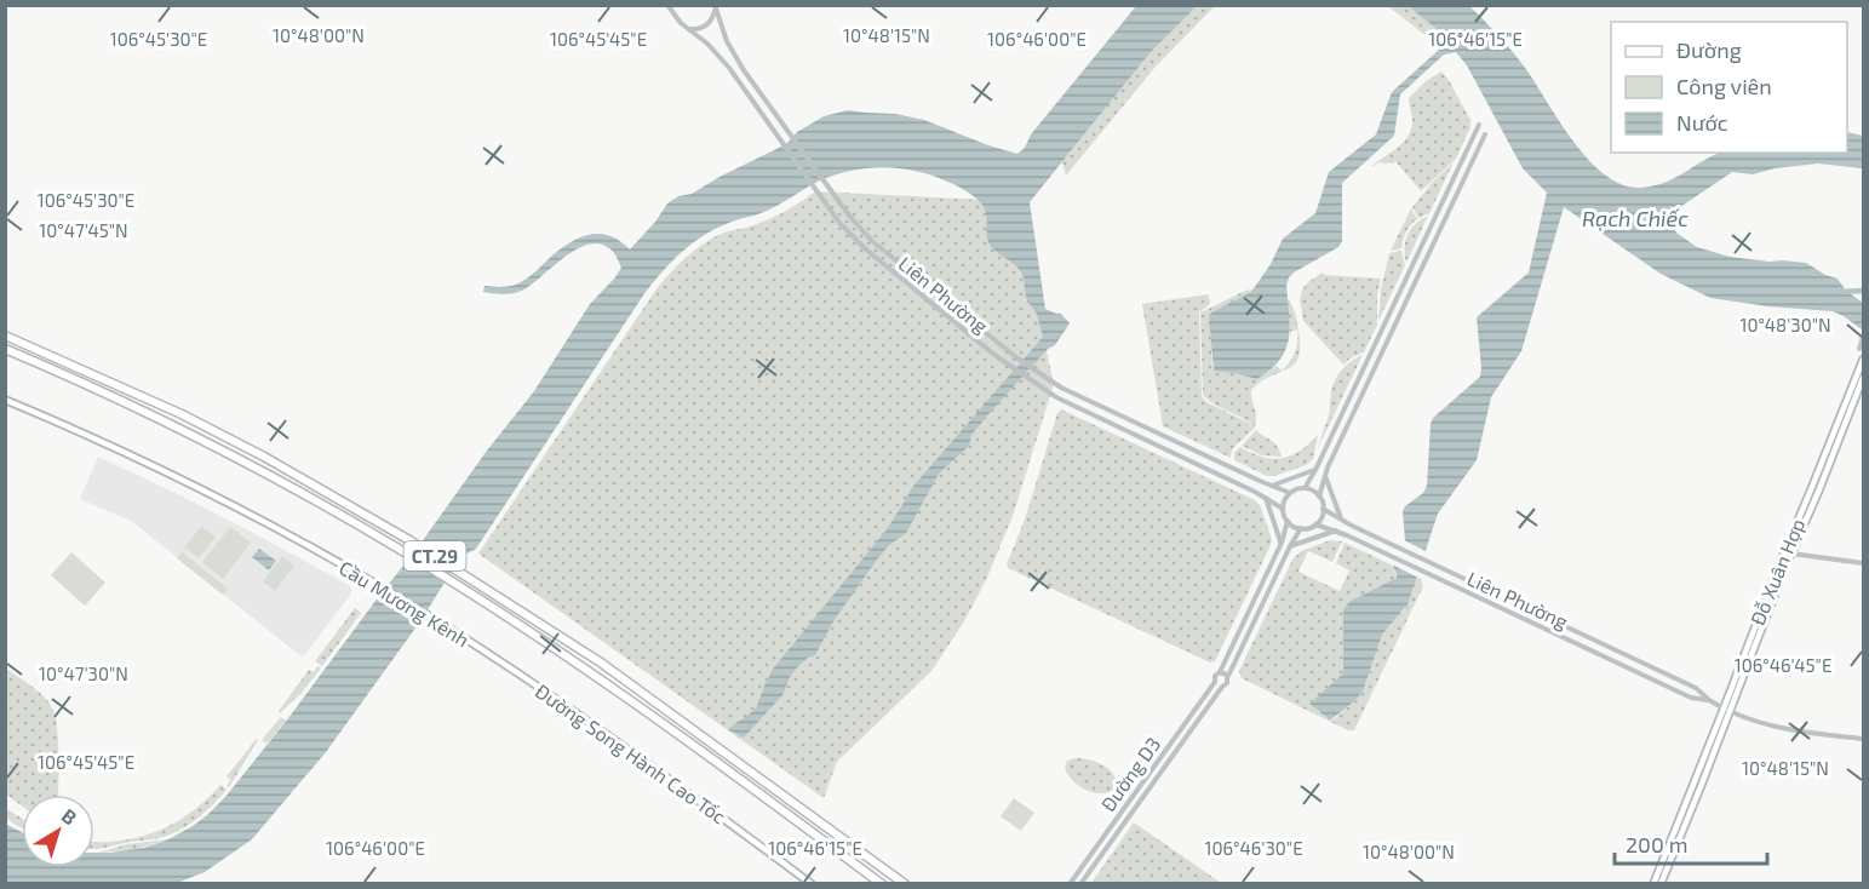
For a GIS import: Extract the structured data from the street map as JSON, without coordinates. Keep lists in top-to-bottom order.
{
  "streets": {
    "highway": ["CT.29"],
    "main road": ["Đỗ Xuân Hợp", "Cầu Mương Kênh", "Đường Song Hành Cao Tốc"],
    "street": ["Liên Phường", "Đường D3"]
  },
  "crossings": [
    ["Liên Phường", "Đỗ Xuân Hợp"],
    ["Cầu Mương Kênh", "Đường Song Hành Cao Tốc"]
  ],
  "water": ["Rạch Chiếc"],
  "legend": ["Đường", "Công viên", "Nước"],
  "scale_bar": "200 m",
  "north": "top right",
  "coordinates": [
    "10°48'00\"N",
    "10°48'15\"N",
    "106°45'30\"E",
    "106°45'45\"E",
    "106°46'00\"E",
    "106°46'15\"E",
    "10°47'45\"N",
    "10°48'30\"N",
    "106°46'45\"E",
    "10°47'30\"N",
    "106°46'30\"E"
  ]
}
